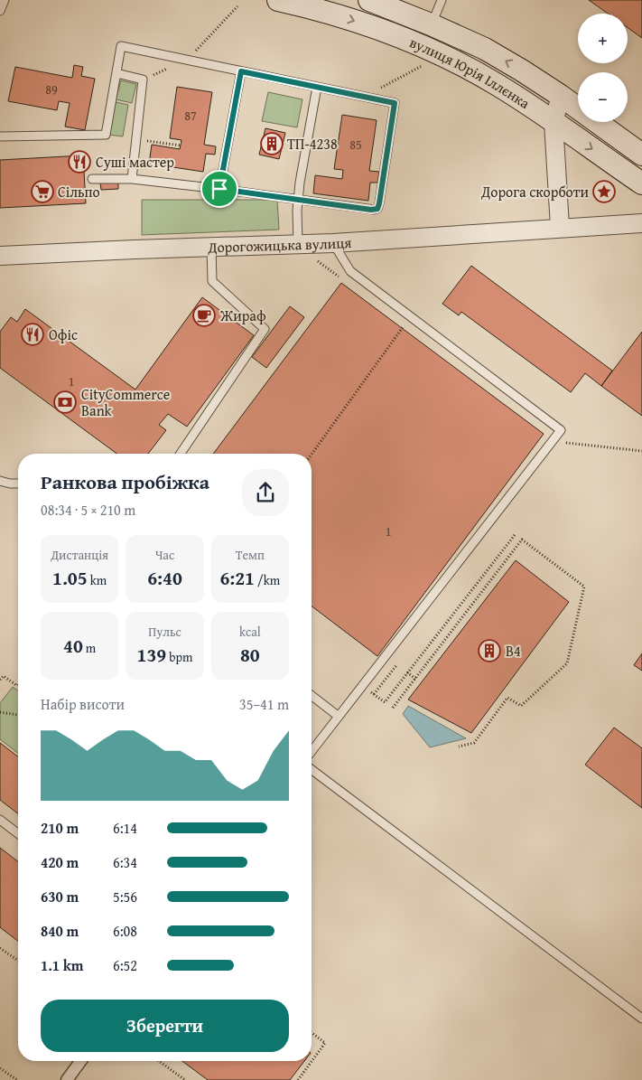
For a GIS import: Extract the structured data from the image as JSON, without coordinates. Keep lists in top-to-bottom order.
{
  "streets": {
    "main road": ["вулиця Юрія Іллєнка"],
    "street": ["Дорогожицька вулиця"]
  },
  "places": {
    "building": ["ТП-4238", "B4"],
    "restaurant": ["Суші мастер", "Офіс"],
    "supermarket": ["Сільпо"],
    "place": ["Дорога скорботи"],
    "cafe": ["Жираф"],
    "bank": ["CityCommerce Bank"]
  },
  "house_numbers": [
    "89",
    "87",
    "85",
    "1",
    "1"
  ],
  "page": {
    "map_buttons": ["+", "−"],
    "heading": ["Ранкова пробіжка", "08:34 · 5 × 210 m"],
    "stats": [
      ["Дистанція", "1.05 km"],
      ["Час", "6:40"],
      ["Темп", "6:21 /km"],
      ["40 m"],
      ["Пульс", "139 bpm"],
      ["kcal", "80"]
    ],
    "chart": ["Набір висоти", "35–41 m"],
    "list": [
      {
        "name": "210 m",
        "note": "6:14"
      },
      {
        "name": "420 m",
        "note": "6:34"
      },
      {
        "name": "630 m",
        "note": "5:56"
      },
      {
        "name": "840 m",
        "note": "6:08"
      },
      {
        "name": "1.1 km",
        "note": "6:52"
      }
    ],
    "buttons": "Зберегти"
  }
}
